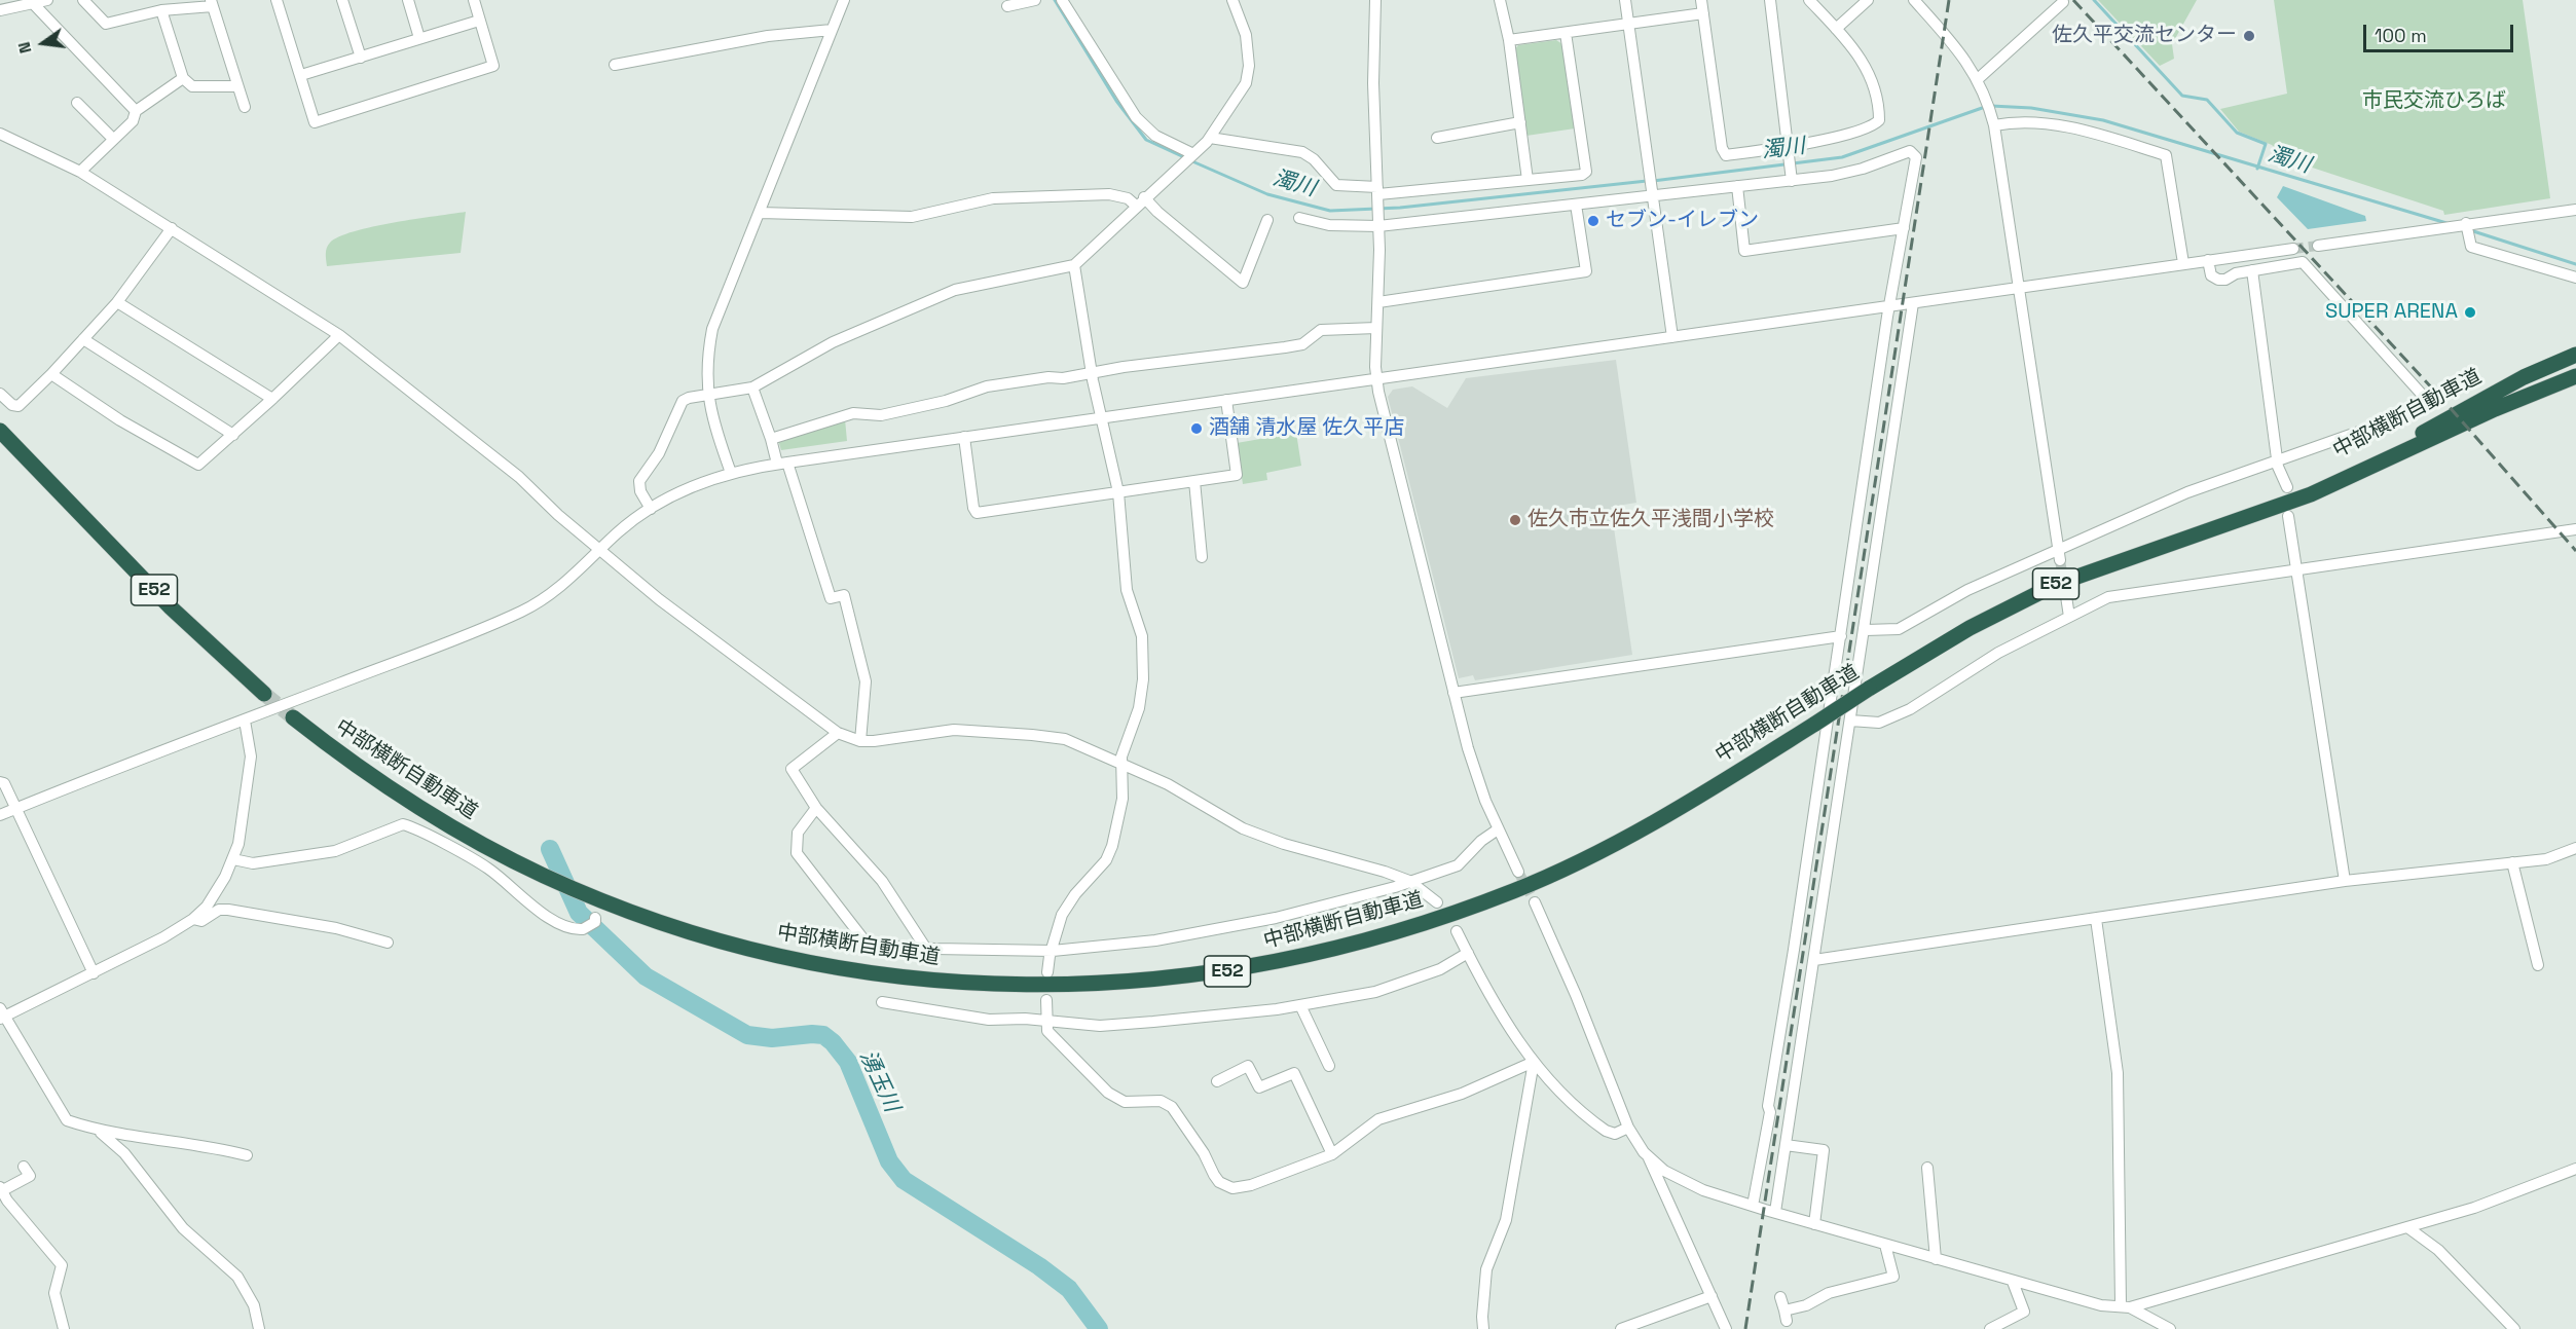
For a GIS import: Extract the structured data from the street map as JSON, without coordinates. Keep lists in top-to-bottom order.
{
  "streets": {
    "highway": ["中部横断自動車道", "E52"]
  },
  "water": ["濁川", "湧玉川"],
  "parks": ["市民交流ひろば"],
  "places": [
    "佐久平交流センター",
    "セブン-イレブン",
    "SUPER ARENA",
    "酒舗 清水屋 佐久平店",
    "佐久市立佐久平浅間小学校"
  ],
  "scale_bar": "100 m",
  "north": "left"
}
